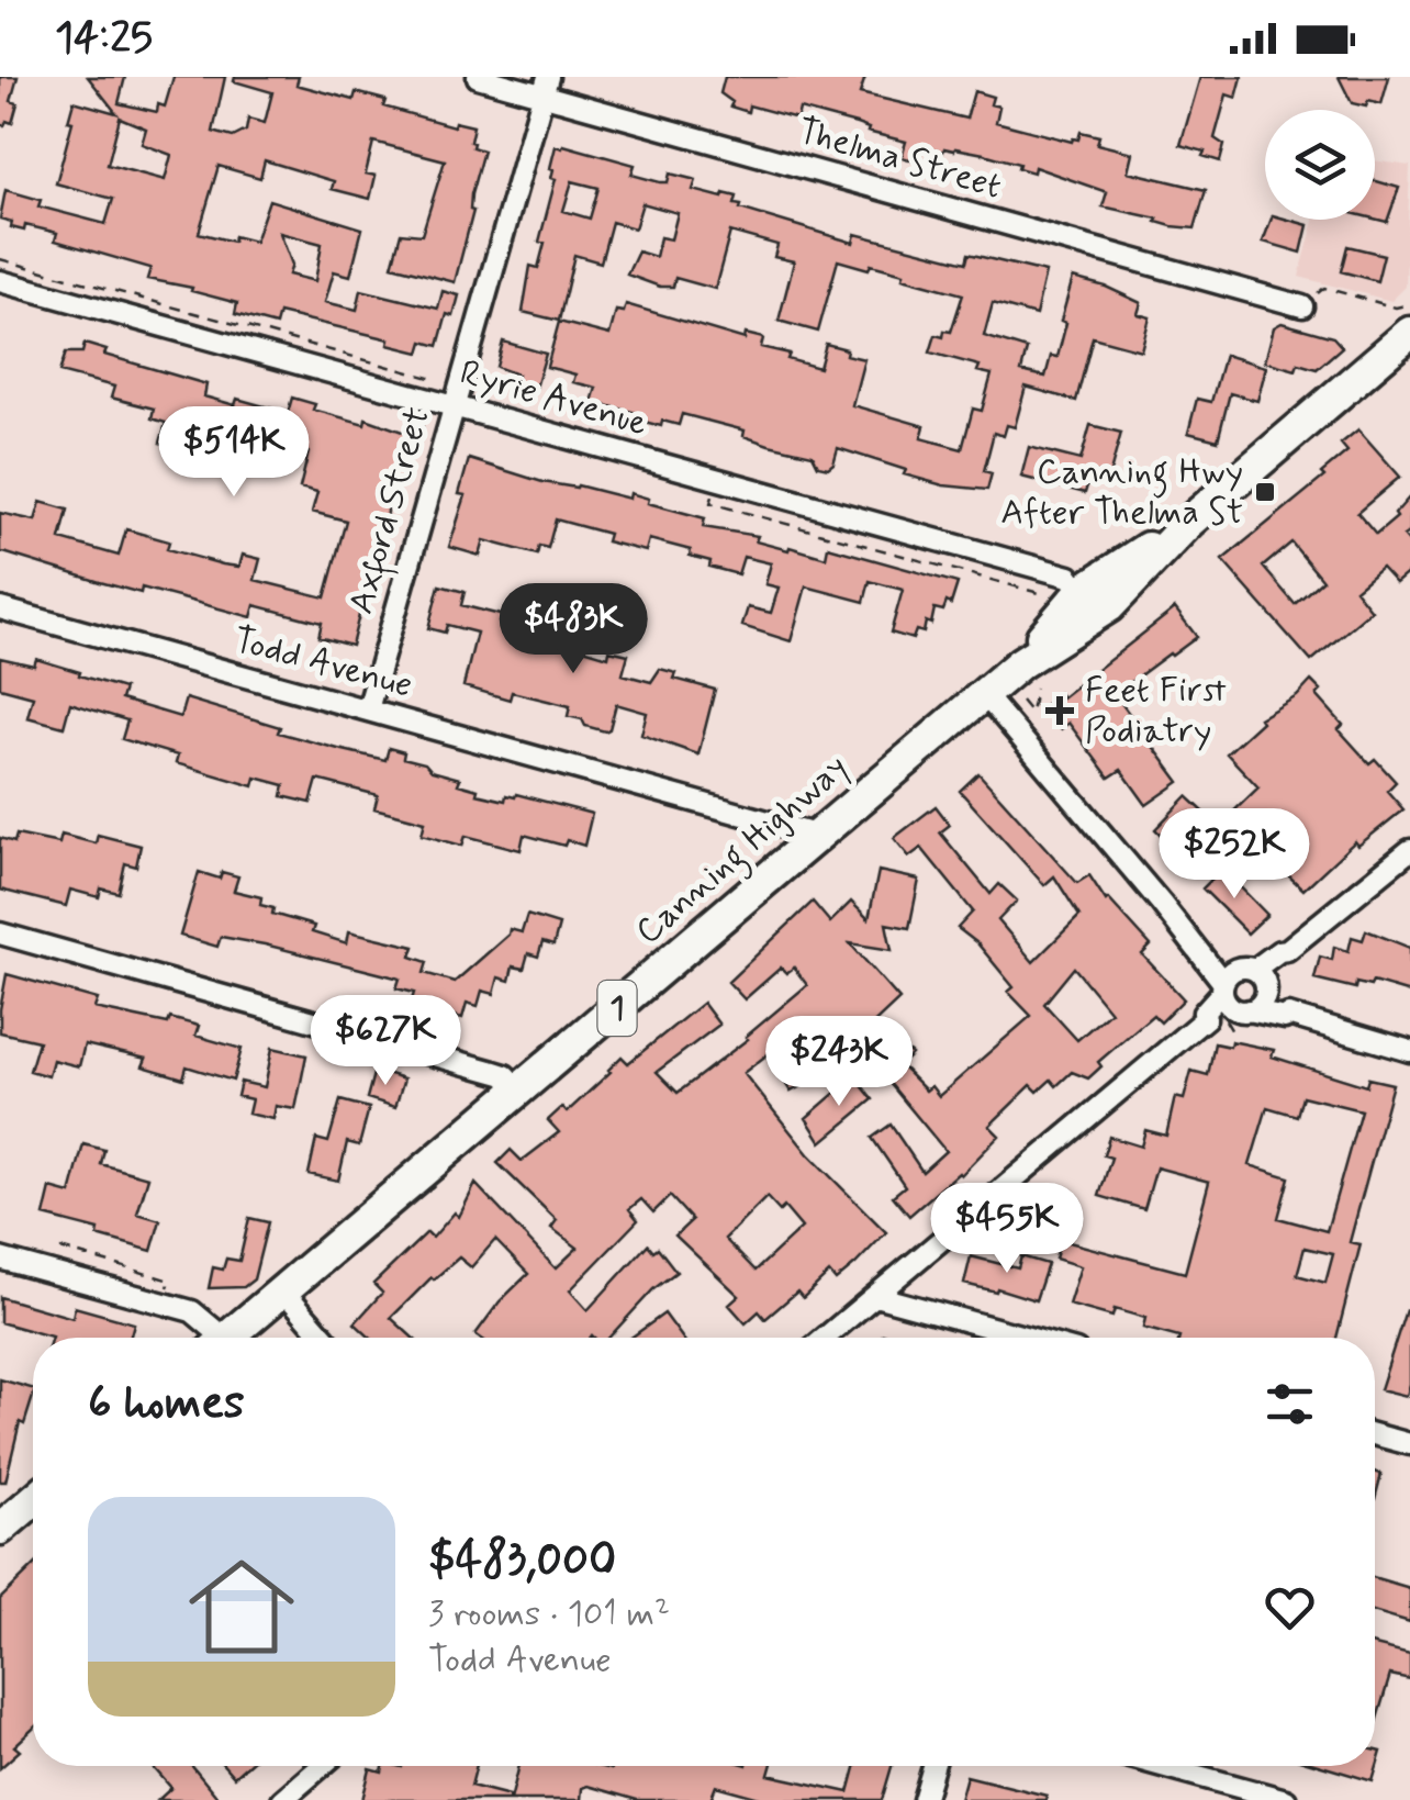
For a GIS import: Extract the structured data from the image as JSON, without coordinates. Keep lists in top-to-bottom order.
{
  "streets": {
    "highway": ["Canning Highway", "1"],
    "street": [
      "Thelma Street",
      "Ryrie Avenue",
      "Axford Street",
      "Todd Avenue"
    ]
  },
  "crossings": [
    ["Thelma Street", "Axford Street"],
    ["Ryrie Avenue", "Axford Street"],
    ["Ryrie Avenue", "Canning Highway"],
    ["Axford Street", "Todd Avenue"],
    ["Todd Avenue", "Canning Highway"]
  ],
  "places": {
    "transit": ["Canning Hwy After Thelma St"],
    "health": ["Feet First Podiatry"]
  },
  "page": {
    "status": "14:25",
    "price": [
      "$514K",
      "$483K",
      "$252K",
      "$627K",
      "$243K",
      "$455K"
    ],
    "heading": "6 homes",
    "list": [
      {
        "name": "$483,000",
        "note": "3 rooms · 101 m² · Todd Avenue"
      }
    ]
  }
}
